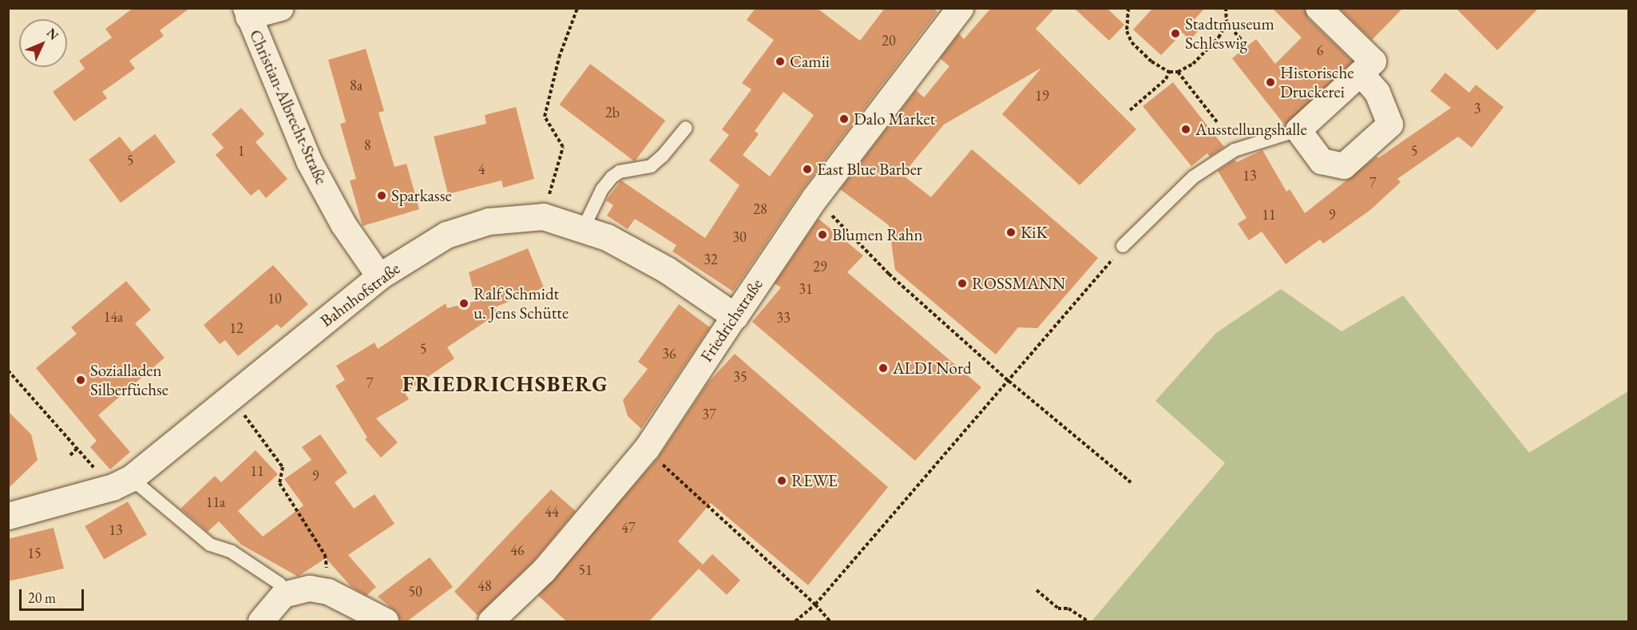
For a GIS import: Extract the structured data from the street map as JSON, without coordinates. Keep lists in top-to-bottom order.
{
  "streets": {
    "street": ["Christian-Albrecht-Straße", "Bahnhofstraße", "Friedrichstraße"]
  },
  "crossings": [
    ["Christian-Albrecht-Straße", "Bahnhofstraße"],
    ["Bahnhofstraße", "Friedrichstraße"]
  ],
  "districts": ["FRIEDRICHSBERG"],
  "places": [
    "Stadtmuseum Schleswig",
    "Camii",
    "Historische Druckerei",
    "Dalo Market",
    "Ausstellungshalle",
    "East Blue Barber",
    "Sparkasse",
    "KiK",
    "Blumen Rahn",
    "ROSSMANN",
    "Ralf Schmidt u. Jens Schütte",
    "ALDI Nord",
    "Sozialladen Silberfüchse",
    "REWE"
  ],
  "house_numbers": [
    "20",
    "6",
    "8a",
    "19",
    "3",
    "2b",
    "8",
    "1",
    "5",
    "5",
    "4",
    "13",
    "7",
    "28",
    "11",
    "9",
    "30",
    "32",
    "29",
    "31",
    "10",
    "14a",
    "33",
    "12",
    "5",
    "36",
    "35",
    "7",
    "37",
    "11",
    "9",
    "11a",
    "44",
    "47",
    "13",
    "46",
    "15",
    "51",
    "48",
    "50"
  ],
  "scale_bar": "20 m",
  "north": "top right"
}
